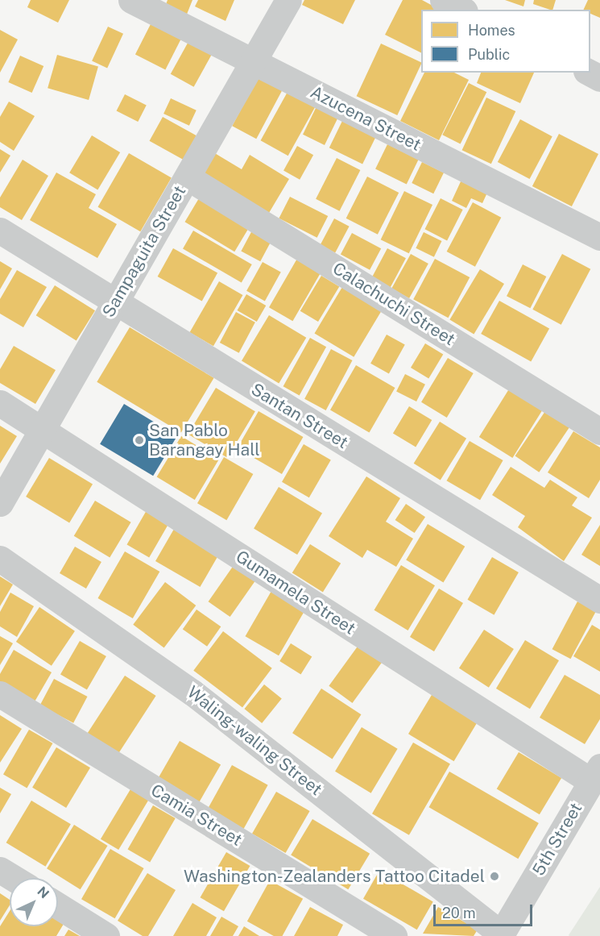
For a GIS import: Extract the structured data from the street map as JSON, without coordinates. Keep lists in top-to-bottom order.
{
  "streets": {
    "street": [
      "Azucena Street",
      "Sampaguita Street",
      "Calachuchi Street",
      "Santan Street",
      "Gumamela Street",
      "Waling-waling Street",
      "Camia Street",
      "5th Street"
    ]
  },
  "crossings": [
    ["Azucena Street", "Sampaguita Street"],
    ["Sampaguita Street", "Calachuchi Street"],
    ["Sampaguita Street", "Santan Street"],
    ["Sampaguita Street", "Gumamela Street"],
    ["Gumamela Street", "5th Street"],
    ["Waling-waling Street", "5th Street"]
  ],
  "places": ["San Pablo Barangay Hall", "Washington-Zealanders Tattoo Citadel"],
  "legend": ["Homes", "Public"],
  "scale_bar": "20 m",
  "north": "top right"
}
